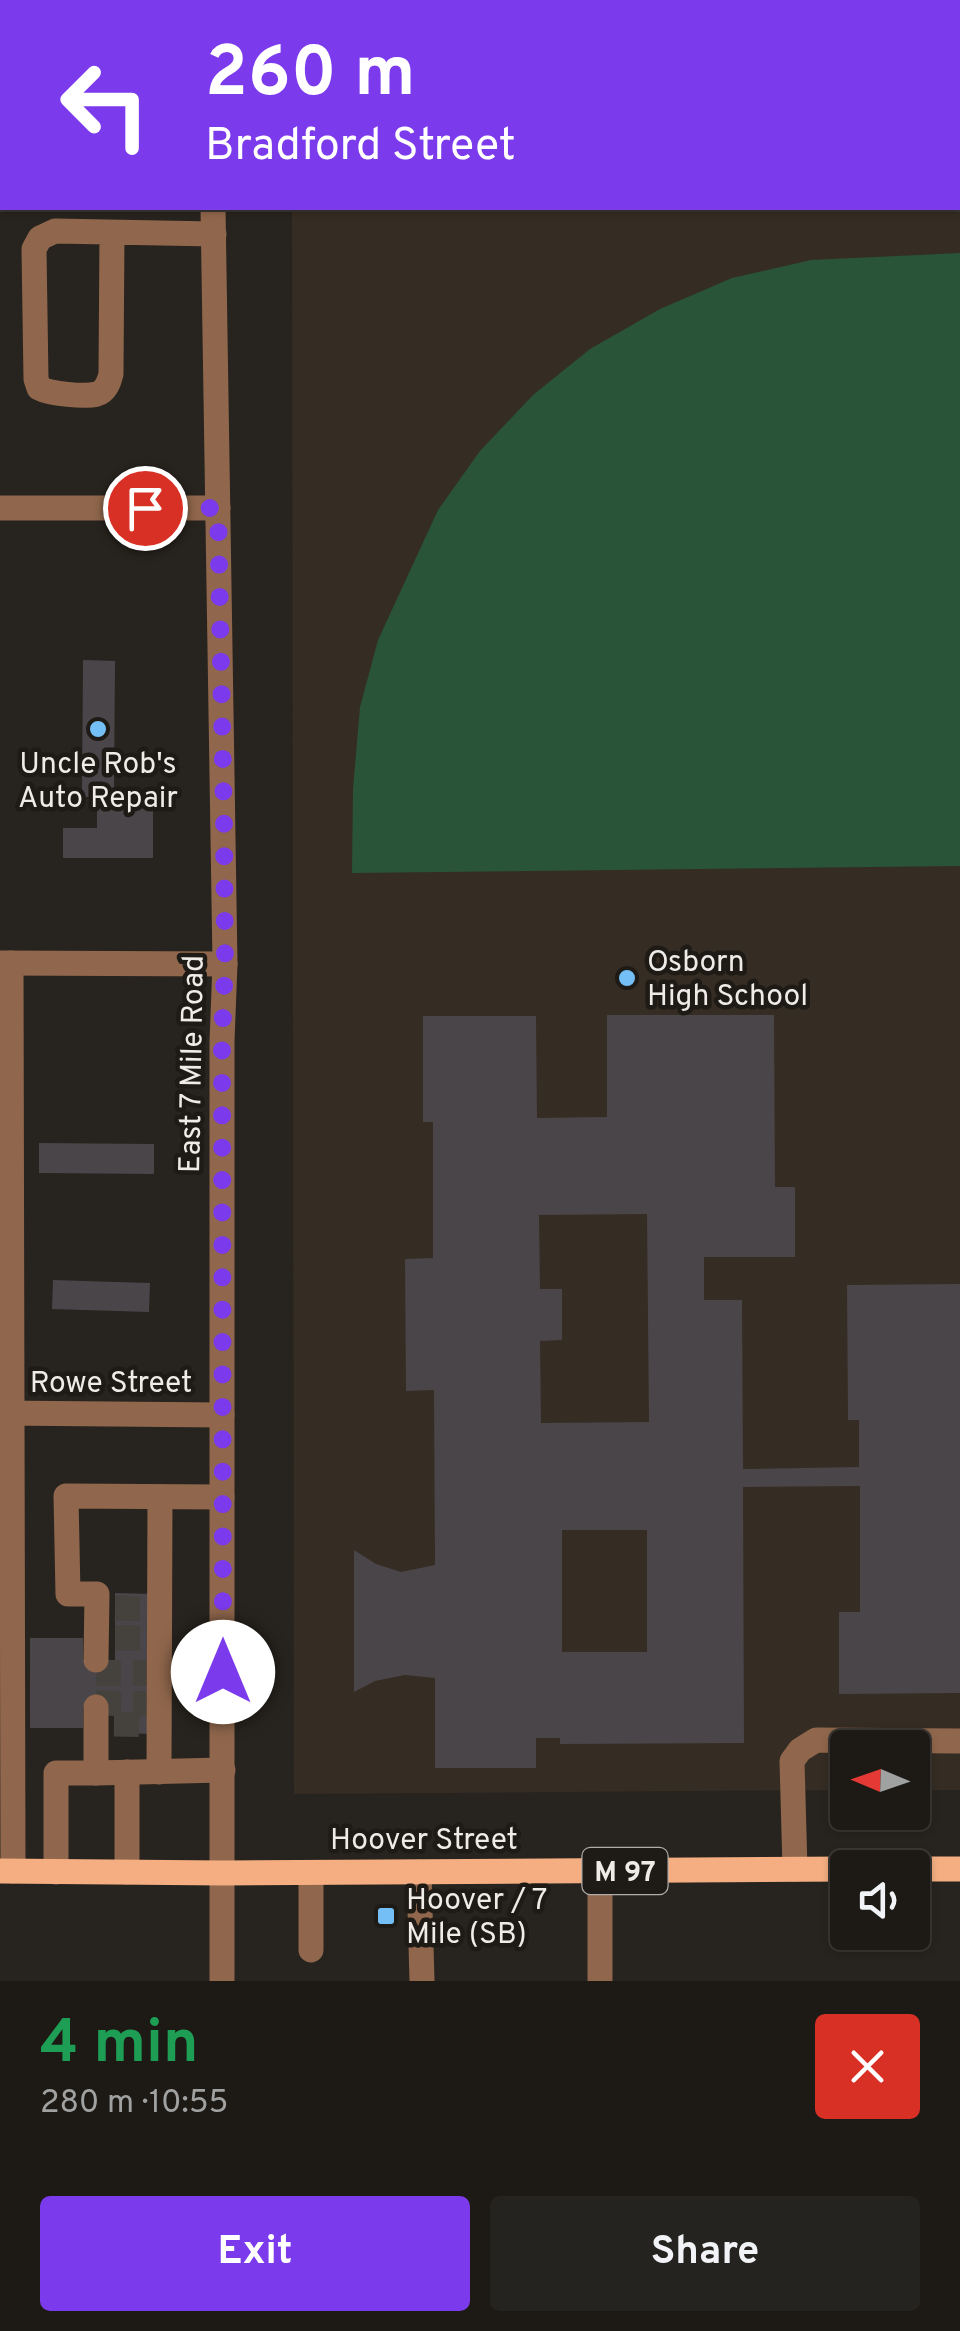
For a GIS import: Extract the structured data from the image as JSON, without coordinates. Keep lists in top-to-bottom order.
{
  "streets": {
    "main road": ["Hoover Street", "M 97"],
    "street": ["East 7 Mile Road", "Rowe Street"]
  },
  "crossings": [
    ["East 7 Mile Road", "Rowe Street"],
    ["East 7 Mile Road", "Hoover Street"]
  ],
  "places": {
    "other": ["Uncle Rob's Auto Repair", "Osborn High School"],
    "transit": ["Hoover / 7 Mile (SB)"]
  },
  "north": "left",
  "page": {
    "turn": ["260 m", "Bradford Street"],
    "heading": ["4 min", "280 m · 10:55"],
    "buttons": ["Exit", "Share"]
  }
}
